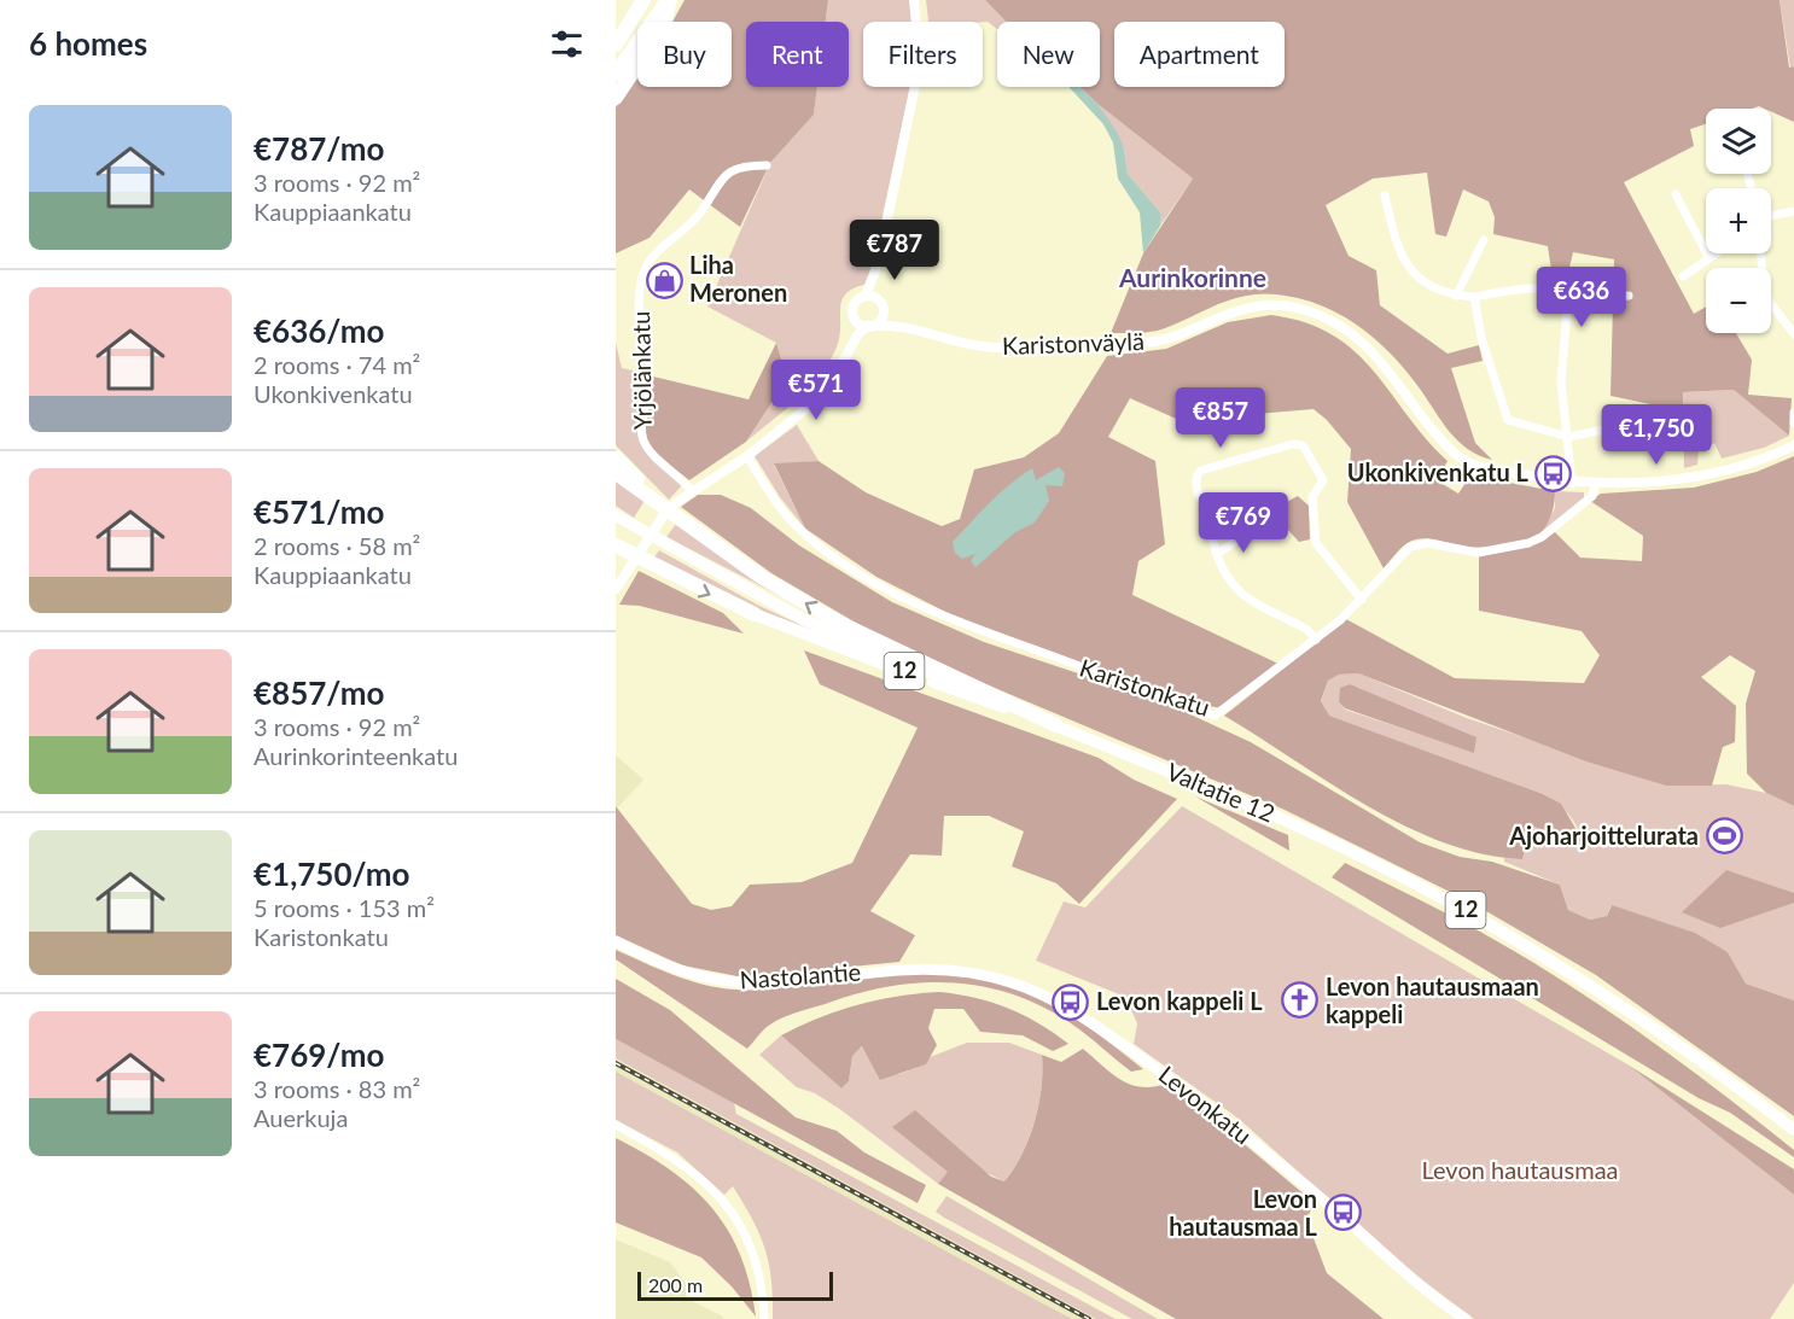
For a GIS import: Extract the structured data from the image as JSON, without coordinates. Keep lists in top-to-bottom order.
{
  "streets": {
    "highway": ["12", "Valtatie 12"],
    "main road": ["Nastolantie", "Levonkatu"],
    "street": ["Karistonväylä", "Yrjölänkatu", "Karistonkatu"]
  },
  "crossings": [
    ["Karistonväylä", "Karistonkatu"],
    ["12", "Valtatie 12"],
    ["Nastolantie", "Levonkatu"]
  ],
  "districts": ["Aurinkorinne"],
  "parks": ["Levon hautausmaa"],
  "places": {
    "shop": ["Liha Meronen"],
    "bus stop": ["Ukonkivenkatu L", "Levon kappeli L", "Levon hautausmaa L"],
    "sports": ["Ajoharjoittelurata"],
    "church": ["Levon hautausmaan kappeli"]
  },
  "scale_bar": "200 m",
  "page": {
    "heading": "6 homes",
    "chip": [
      "Buy",
      "Rent",
      "Filters",
      "New",
      "Apartment"
    ],
    "list": [
      {
        "name": "€787/mo",
        "note": "3 rooms · 92 m² · Kauppiaankatu"
      },
      {
        "name": "€636/mo",
        "note": "2 rooms · 74 m² · Ukonkivenkatu"
      },
      {
        "name": "€571/mo",
        "note": "2 rooms · 58 m² · Kauppiaankatu"
      },
      {
        "name": "€857/mo",
        "note": "3 rooms · 92 m² · Aurinkorinteenkatu"
      },
      {
        "name": "€1,750/mo",
        "note": "5 rooms · 153 m² · Karistonkatu"
      },
      {
        "name": "€769/mo",
        "note": "3 rooms · 83 m² · Auerkuja"
      }
    ],
    "map_buttons": ["+", "−"],
    "price": [
      "€787",
      "€636",
      "€571",
      "€857",
      "€1,750",
      "€769"
    ],
    "scale": "200 m"
  }
}
